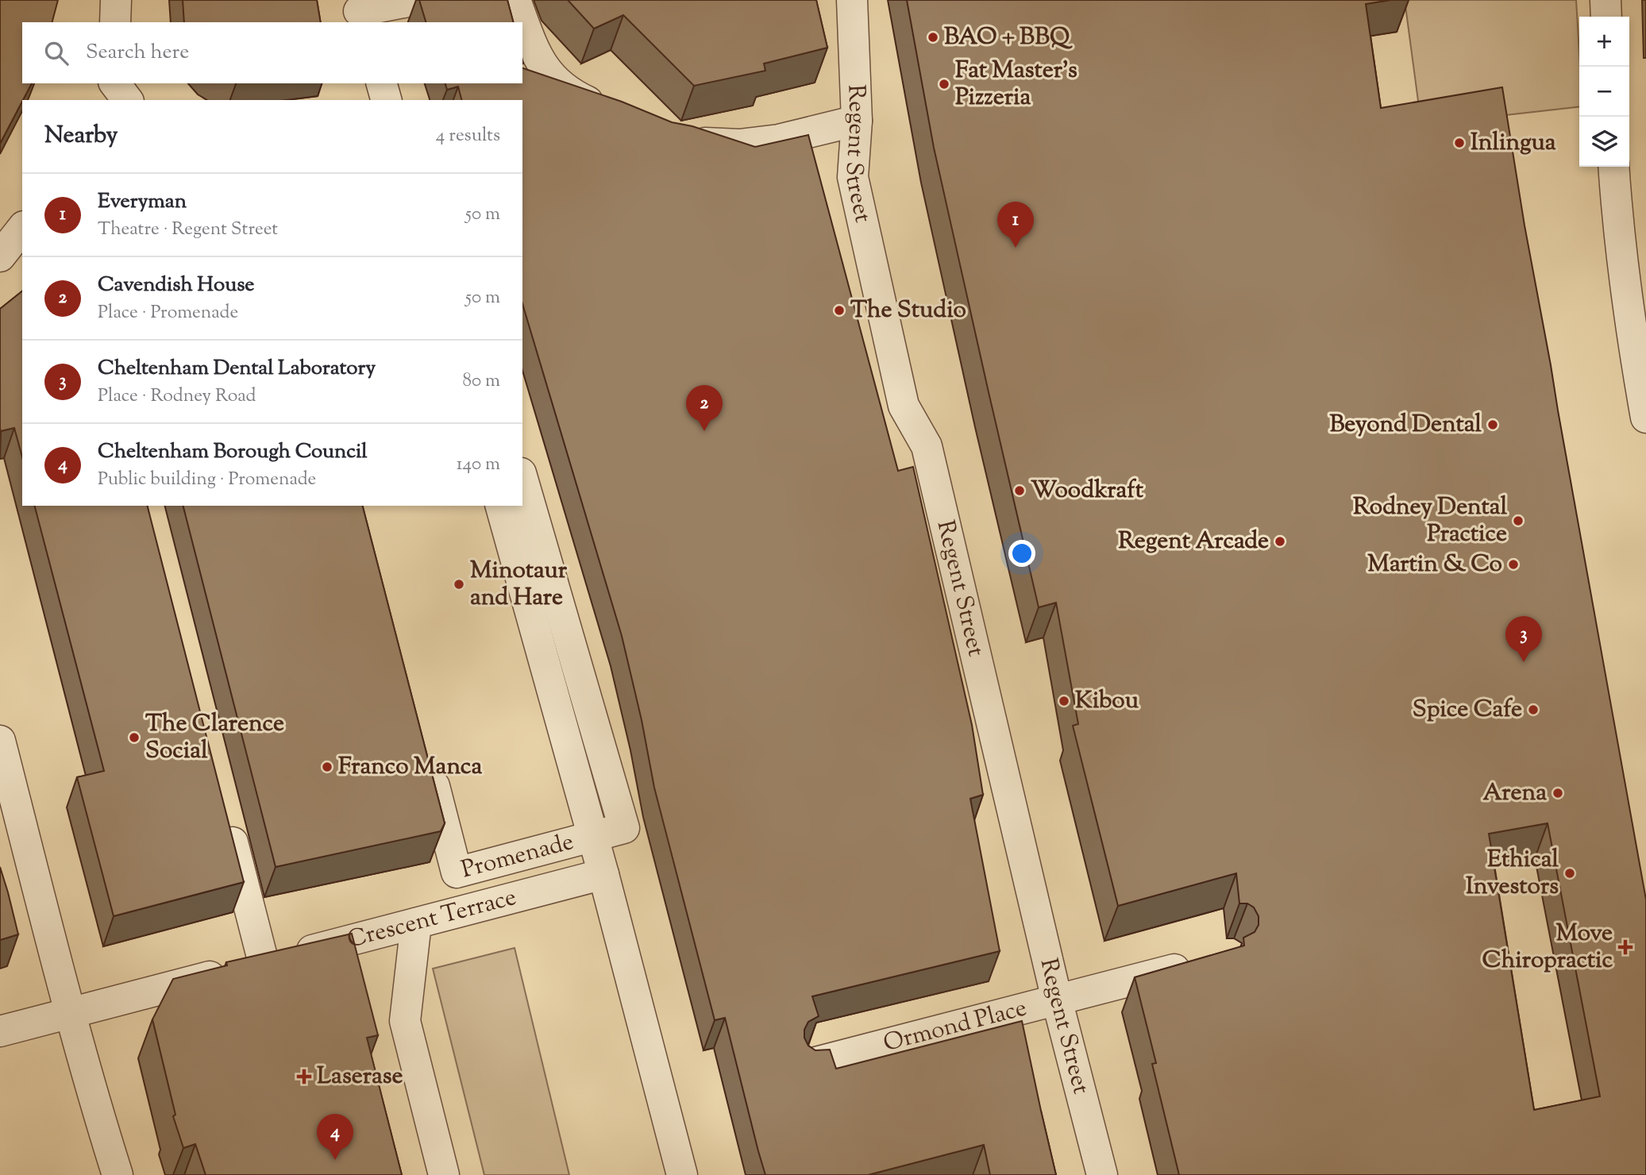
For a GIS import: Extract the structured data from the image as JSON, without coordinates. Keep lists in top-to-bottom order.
{
  "streets": {
    "street": [
      "Regent Street",
      "Promenade",
      "Crescent Terrace",
      "Ormond Place"
    ]
  },
  "crossings": [
    ["Regent Street", "Ormond Place"],
    ["Promenade", "Crescent Terrace"]
  ],
  "places": {
    "other": [
      "BAO + BBQ",
      "Fat Master's Pizzeria",
      "Inlingua",
      "The Studio",
      "Beyond Dental",
      "Woodkraft",
      "Rodney Dental Practice",
      "Regent Arcade",
      "Martin & Co",
      "Minotaur and Hare",
      "Kibou",
      "Spice Cafe",
      "The Clarence Social",
      "Franco Manca",
      "Arena",
      "Ethical Investors"
    ],
    "health": ["Move Chiropractic", "Laserase"]
  },
  "page": {
    "map_buttons": ["+", "−"],
    "search": "Search here",
    "heading": ["Nearby", "4 results"],
    "list": [
      {
        "mark": "1",
        "name": "Everyman",
        "note": "Theatre · Regent Street",
        "value": "50 m"
      },
      {
        "mark": "2",
        "name": "Cavendish House",
        "note": "Place · Promenade",
        "value": "50 m"
      },
      {
        "mark": "3",
        "name": "Cheltenham Dental Laboratory",
        "note": "Place · Rodney Road",
        "value": "80 m"
      },
      {
        "mark": "4",
        "name": "Cheltenham Borough Council",
        "note": "Public building · Promenade",
        "value": "140 m"
      }
    ],
    "pins": [
      "1",
      "2",
      "3",
      "4"
    ]
  }
}
